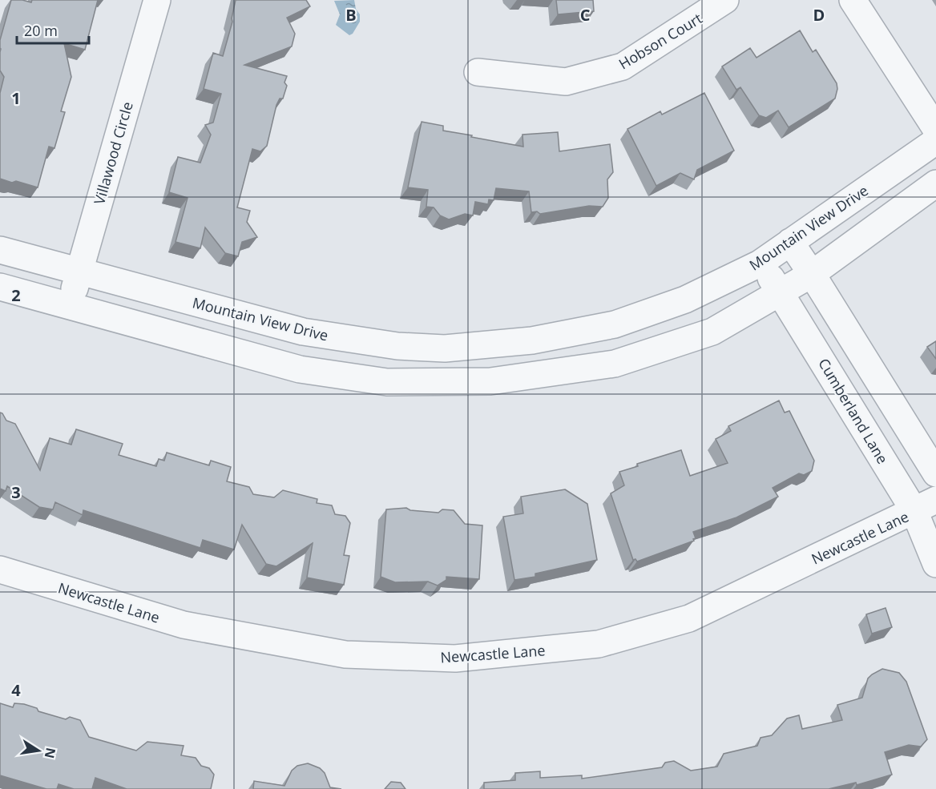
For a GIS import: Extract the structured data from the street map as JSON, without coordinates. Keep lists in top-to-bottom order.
{
  "streets": {
    "street": [
      "Hobson Court",
      "Villawood Circle",
      "Mountain View Drive",
      "Cumberland Lane",
      "Newcastle Lane"
    ]
  },
  "crossings": [
    ["Villawood Circle", "Mountain View Drive"],
    ["Mountain View Drive", "Cumberland Lane"],
    ["Cumberland Lane", "Newcastle Lane"]
  ],
  "scale_bar": "20 m",
  "north": "right",
  "grid": {
    "columns": ["B", "C", "D"],
    "rows": [
      "1",
      "2",
      "3",
      "4"
    ]
  }
}
